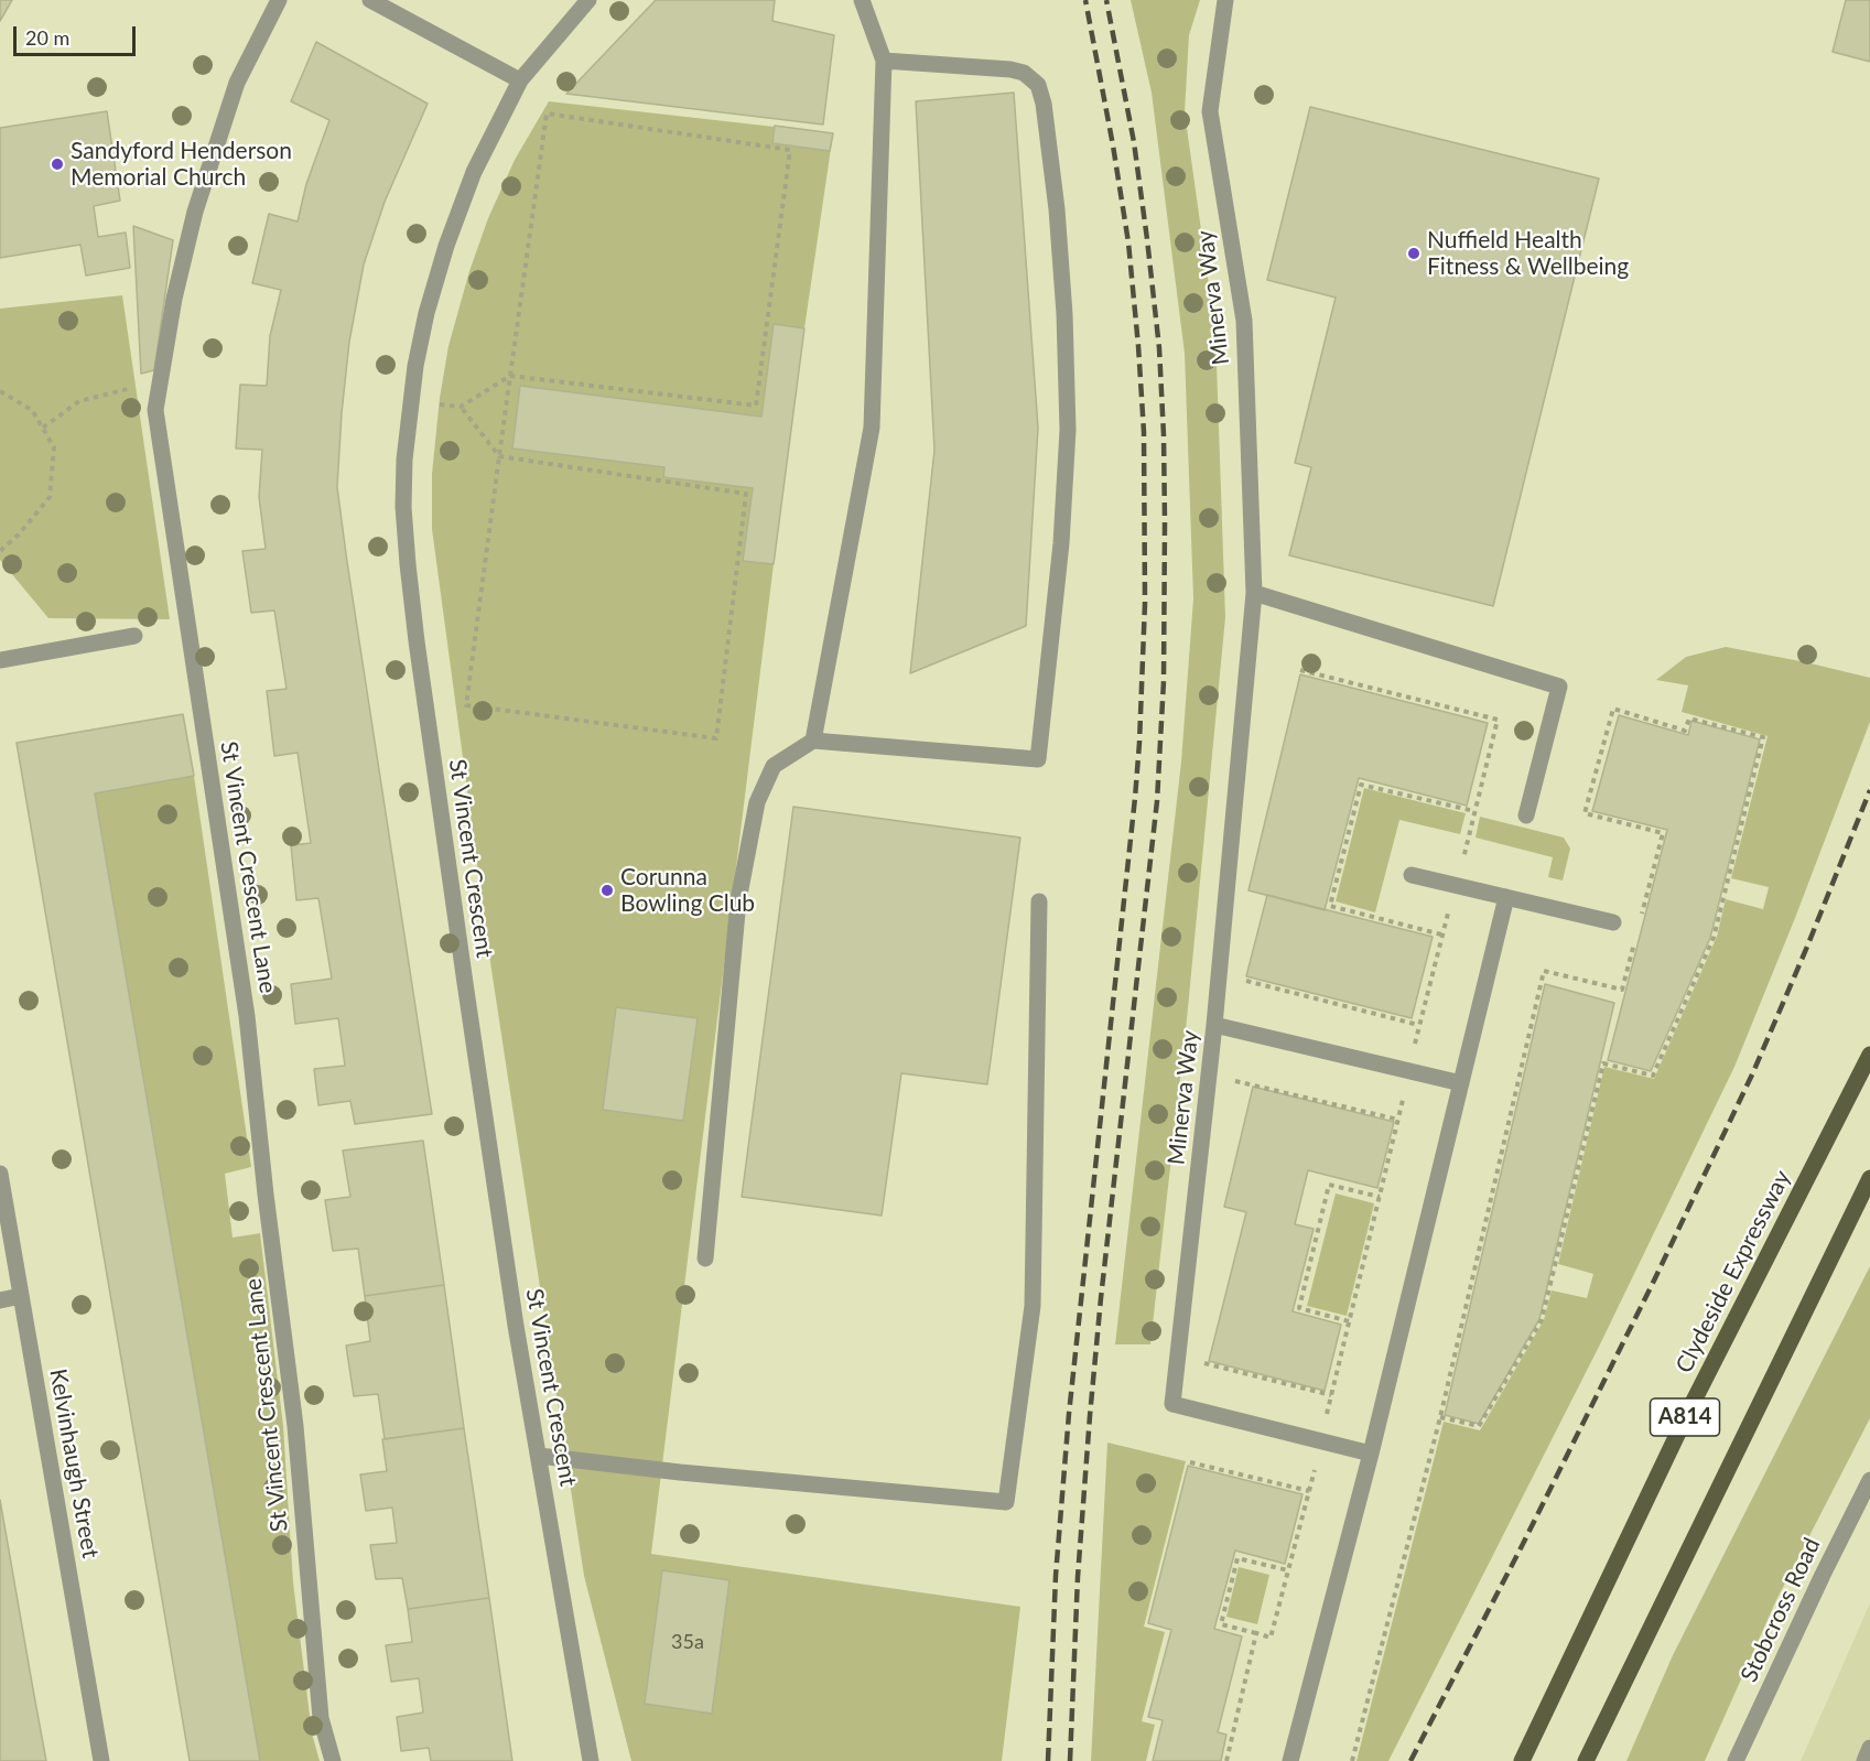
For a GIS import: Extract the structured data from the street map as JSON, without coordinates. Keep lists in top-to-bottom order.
{
  "streets": {
    "main road": ["Clydeside Expressway", "A814"],
    "street": [
      "Minerva Way",
      "St Vincent Crescent",
      "St Vincent Crescent Lane",
      "Kelvinhaugh Street",
      "Stobcross Road"
    ]
  },
  "places": ["Sandyford Henderson Memorial Church", "Nuffield Health Fitness & Wellbeing", "Corunna Bowling Club"],
  "house_numbers": ["35a"],
  "scale_bar": "20 m"
}
